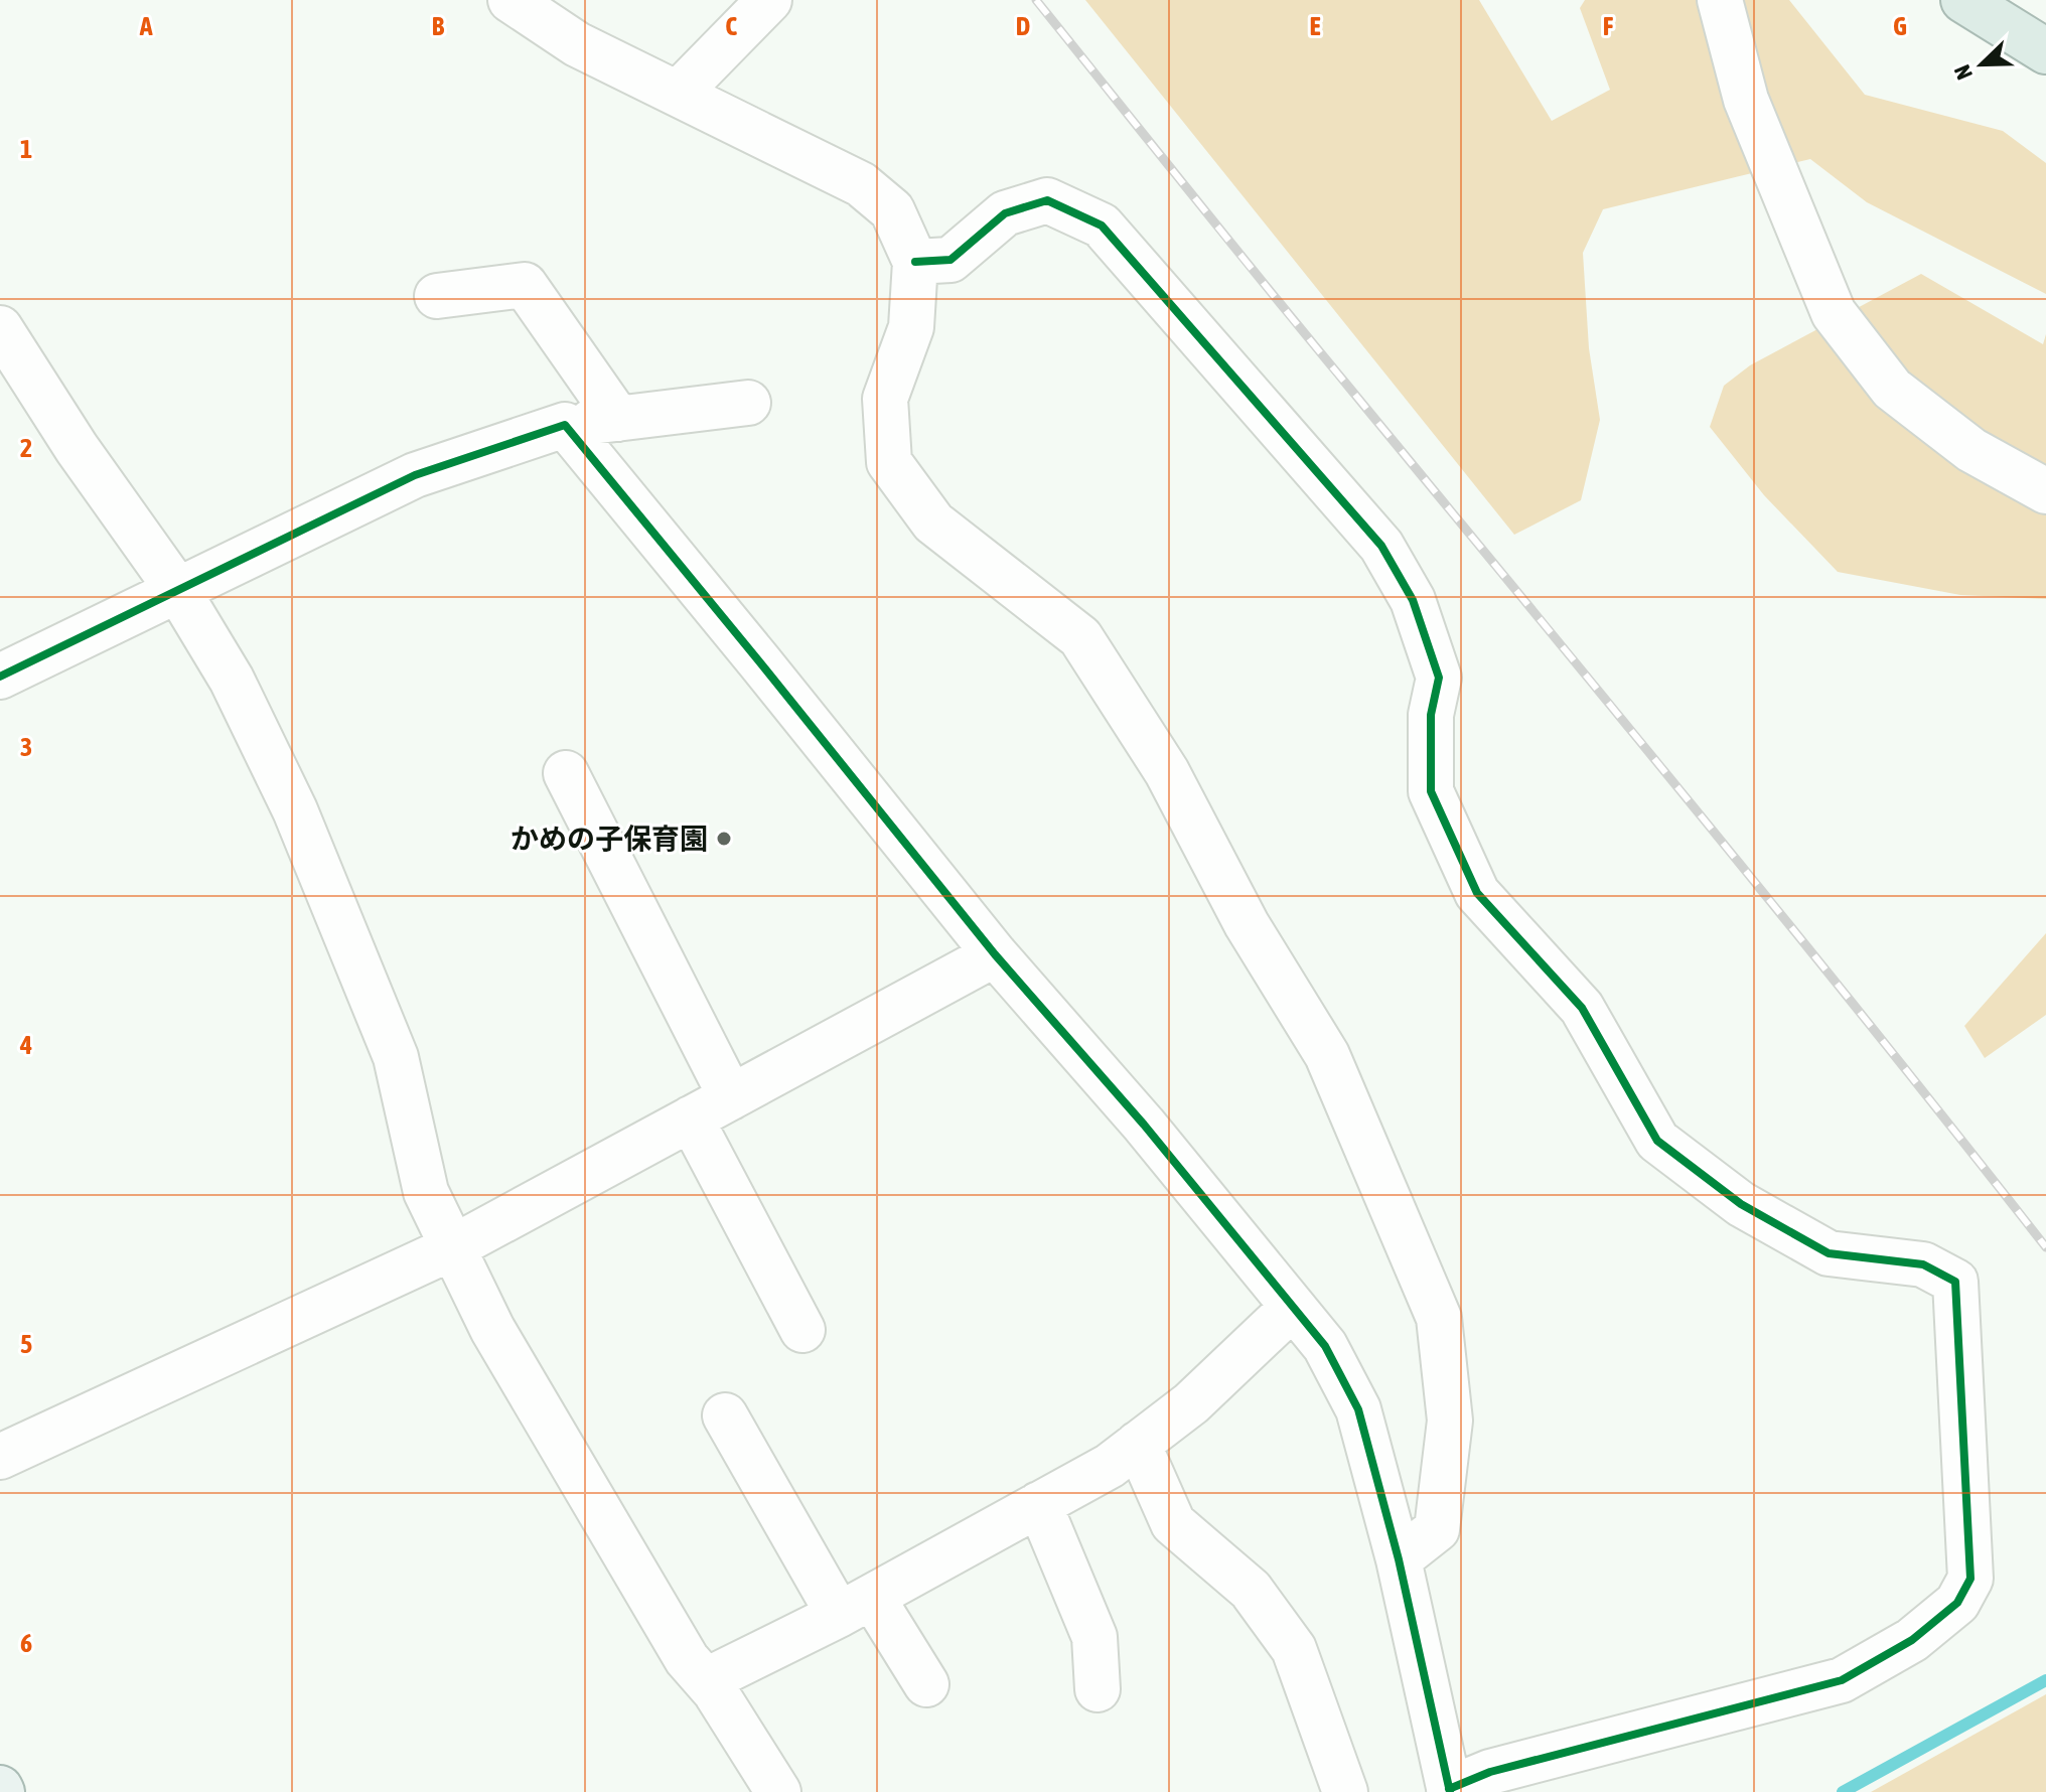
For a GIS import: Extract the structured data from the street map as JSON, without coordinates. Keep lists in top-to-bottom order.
{
  "places": ["かめの子保育園"],
  "north": "bottom left",
  "grid": {
    "columns": [
      "A",
      "B",
      "C",
      "D",
      "E",
      "F",
      "G"
    ],
    "rows": [
      "1",
      "2",
      "3",
      "4",
      "5",
      "6"
    ]
  }
}
